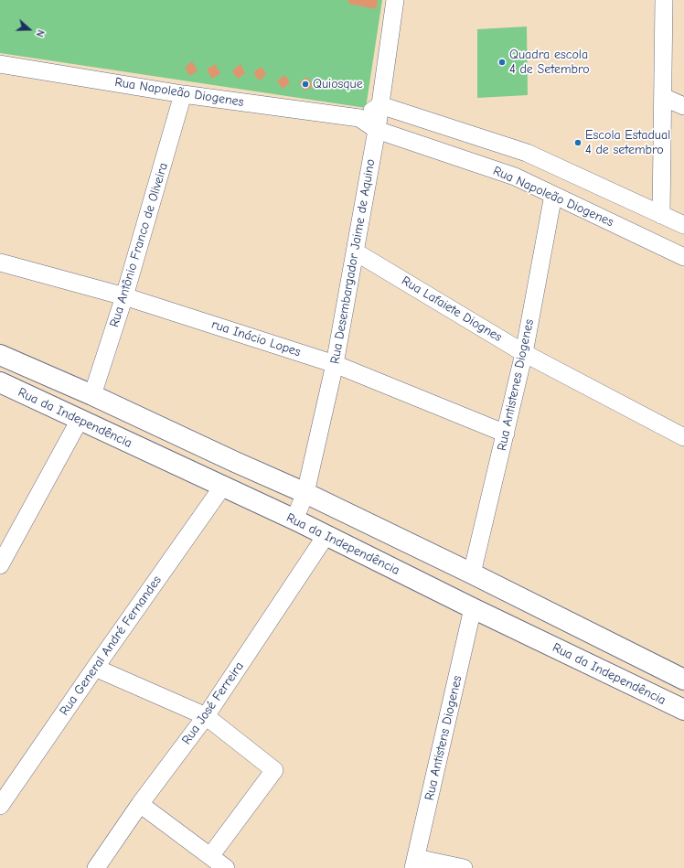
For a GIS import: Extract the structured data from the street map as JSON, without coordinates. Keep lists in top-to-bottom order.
{
  "streets": {
    "highway": ["Rua da Independência"],
    "street": [
      "Rua Napoleão Diogenes",
      "Rua Antônio Franco de Oliveira",
      "Rua Desembargador Jaime de Aquino",
      "Rua Lafaiete Diognes",
      "rua Inácio Lopes",
      "Rua Antistenes Diogenes",
      "Rua General André Fernandes",
      "Rua José Ferreira",
      "Rua Antistens Diogenes"
    ]
  },
  "crossings": [
    ["Rua Napoleão Diogenes", "Rua Antônio Franco de Oliveira"],
    ["Rua Napoleão Diogenes", "Rua Desembargador Jaime de Aquino"],
    ["Rua Napoleão Diogenes", "Rua Antistenes Diogenes"],
    ["Rua Antônio Franco de Oliveira", "rua Inácio Lopes"],
    ["Rua Antônio Franco de Oliveira", "Rua da Independência"],
    ["Rua Desembargador Jaime de Aquino", "Rua Lafaiete Diognes"],
    ["Rua Desembargador Jaime de Aquino", "rua Inácio Lopes"],
    ["Rua Desembargador Jaime de Aquino", "Rua da Independência"],
    ["Rua Lafaiete Diognes", "Rua Antistenes Diogenes"],
    ["rua Inácio Lopes", "Rua Antistenes Diogenes"],
    ["Rua Antistenes Diogenes", "Rua da Independência"],
    ["Rua da Independência", "Rua General André Fernandes"],
    ["Rua da Independência", "Rua José Ferreira"],
    ["Rua da Independência", "Rua Antistens Diogenes"]
  ],
  "places": ["Quadra escola 4 de Setembro", "Quiosque", "Escola Estadual 4 de setembro"],
  "north": "right"
}
